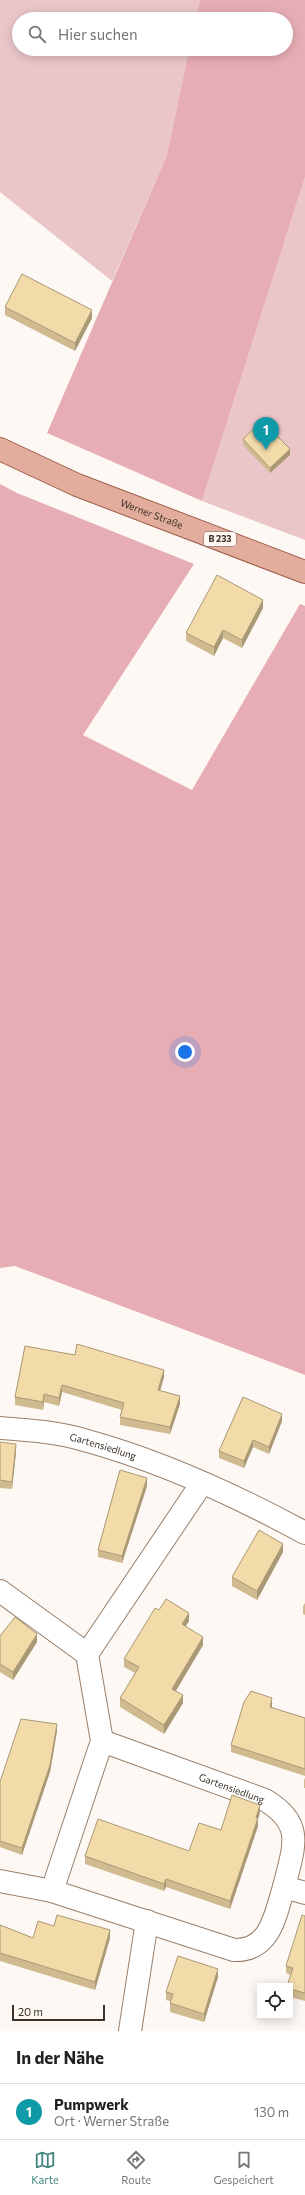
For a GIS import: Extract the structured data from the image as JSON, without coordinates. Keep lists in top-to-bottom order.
{
  "streets": {
    "main road": ["Werner Straße", "B 233"],
    "street": ["Gartensiedlung"]
  },
  "scale_bar": "20 m",
  "page": {
    "search": "Hier suchen",
    "pins": "1",
    "scale": "20 m",
    "heading": "In der Nähe",
    "list": [
      {
        "mark": "1",
        "name": "Pumpwerk",
        "note": "Ort · Werner Straße",
        "value": "130 m"
      }
    ],
    "nav": ["Karte", "Route", "Gespeichert"]
  }
}
